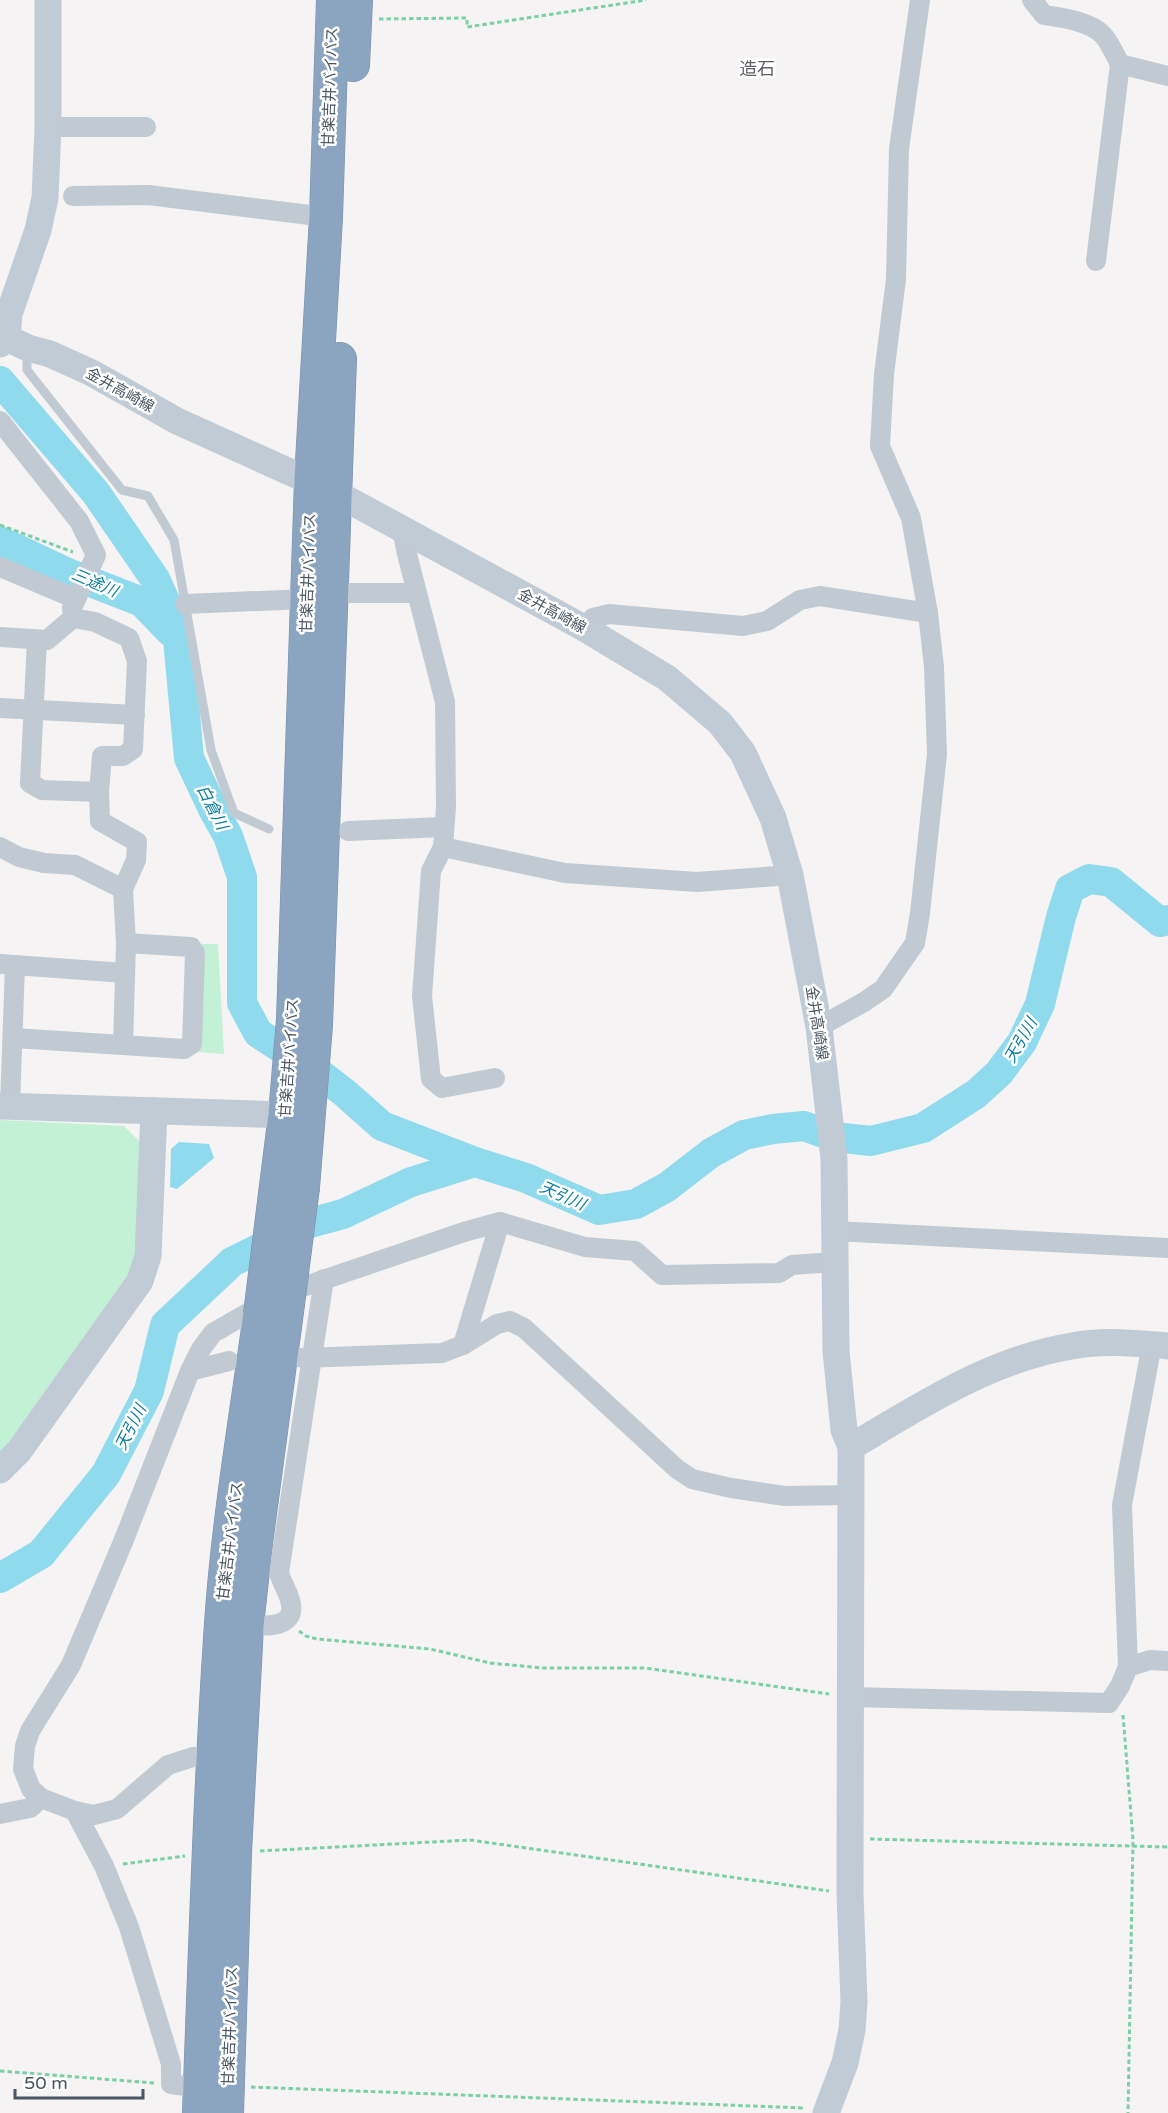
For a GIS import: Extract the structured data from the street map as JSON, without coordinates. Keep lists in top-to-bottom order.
{
  "streets": {
    "highway": ["甘楽吉井バイパス"],
    "main road": ["金井高崎線"]
  },
  "crossings": [
    ["甘楽吉井バイパス", "金井高崎線"]
  ],
  "districts": ["造石"],
  "water": ["三途川", "白倉川", "天引川"],
  "scale_bar": "50 m"
}
